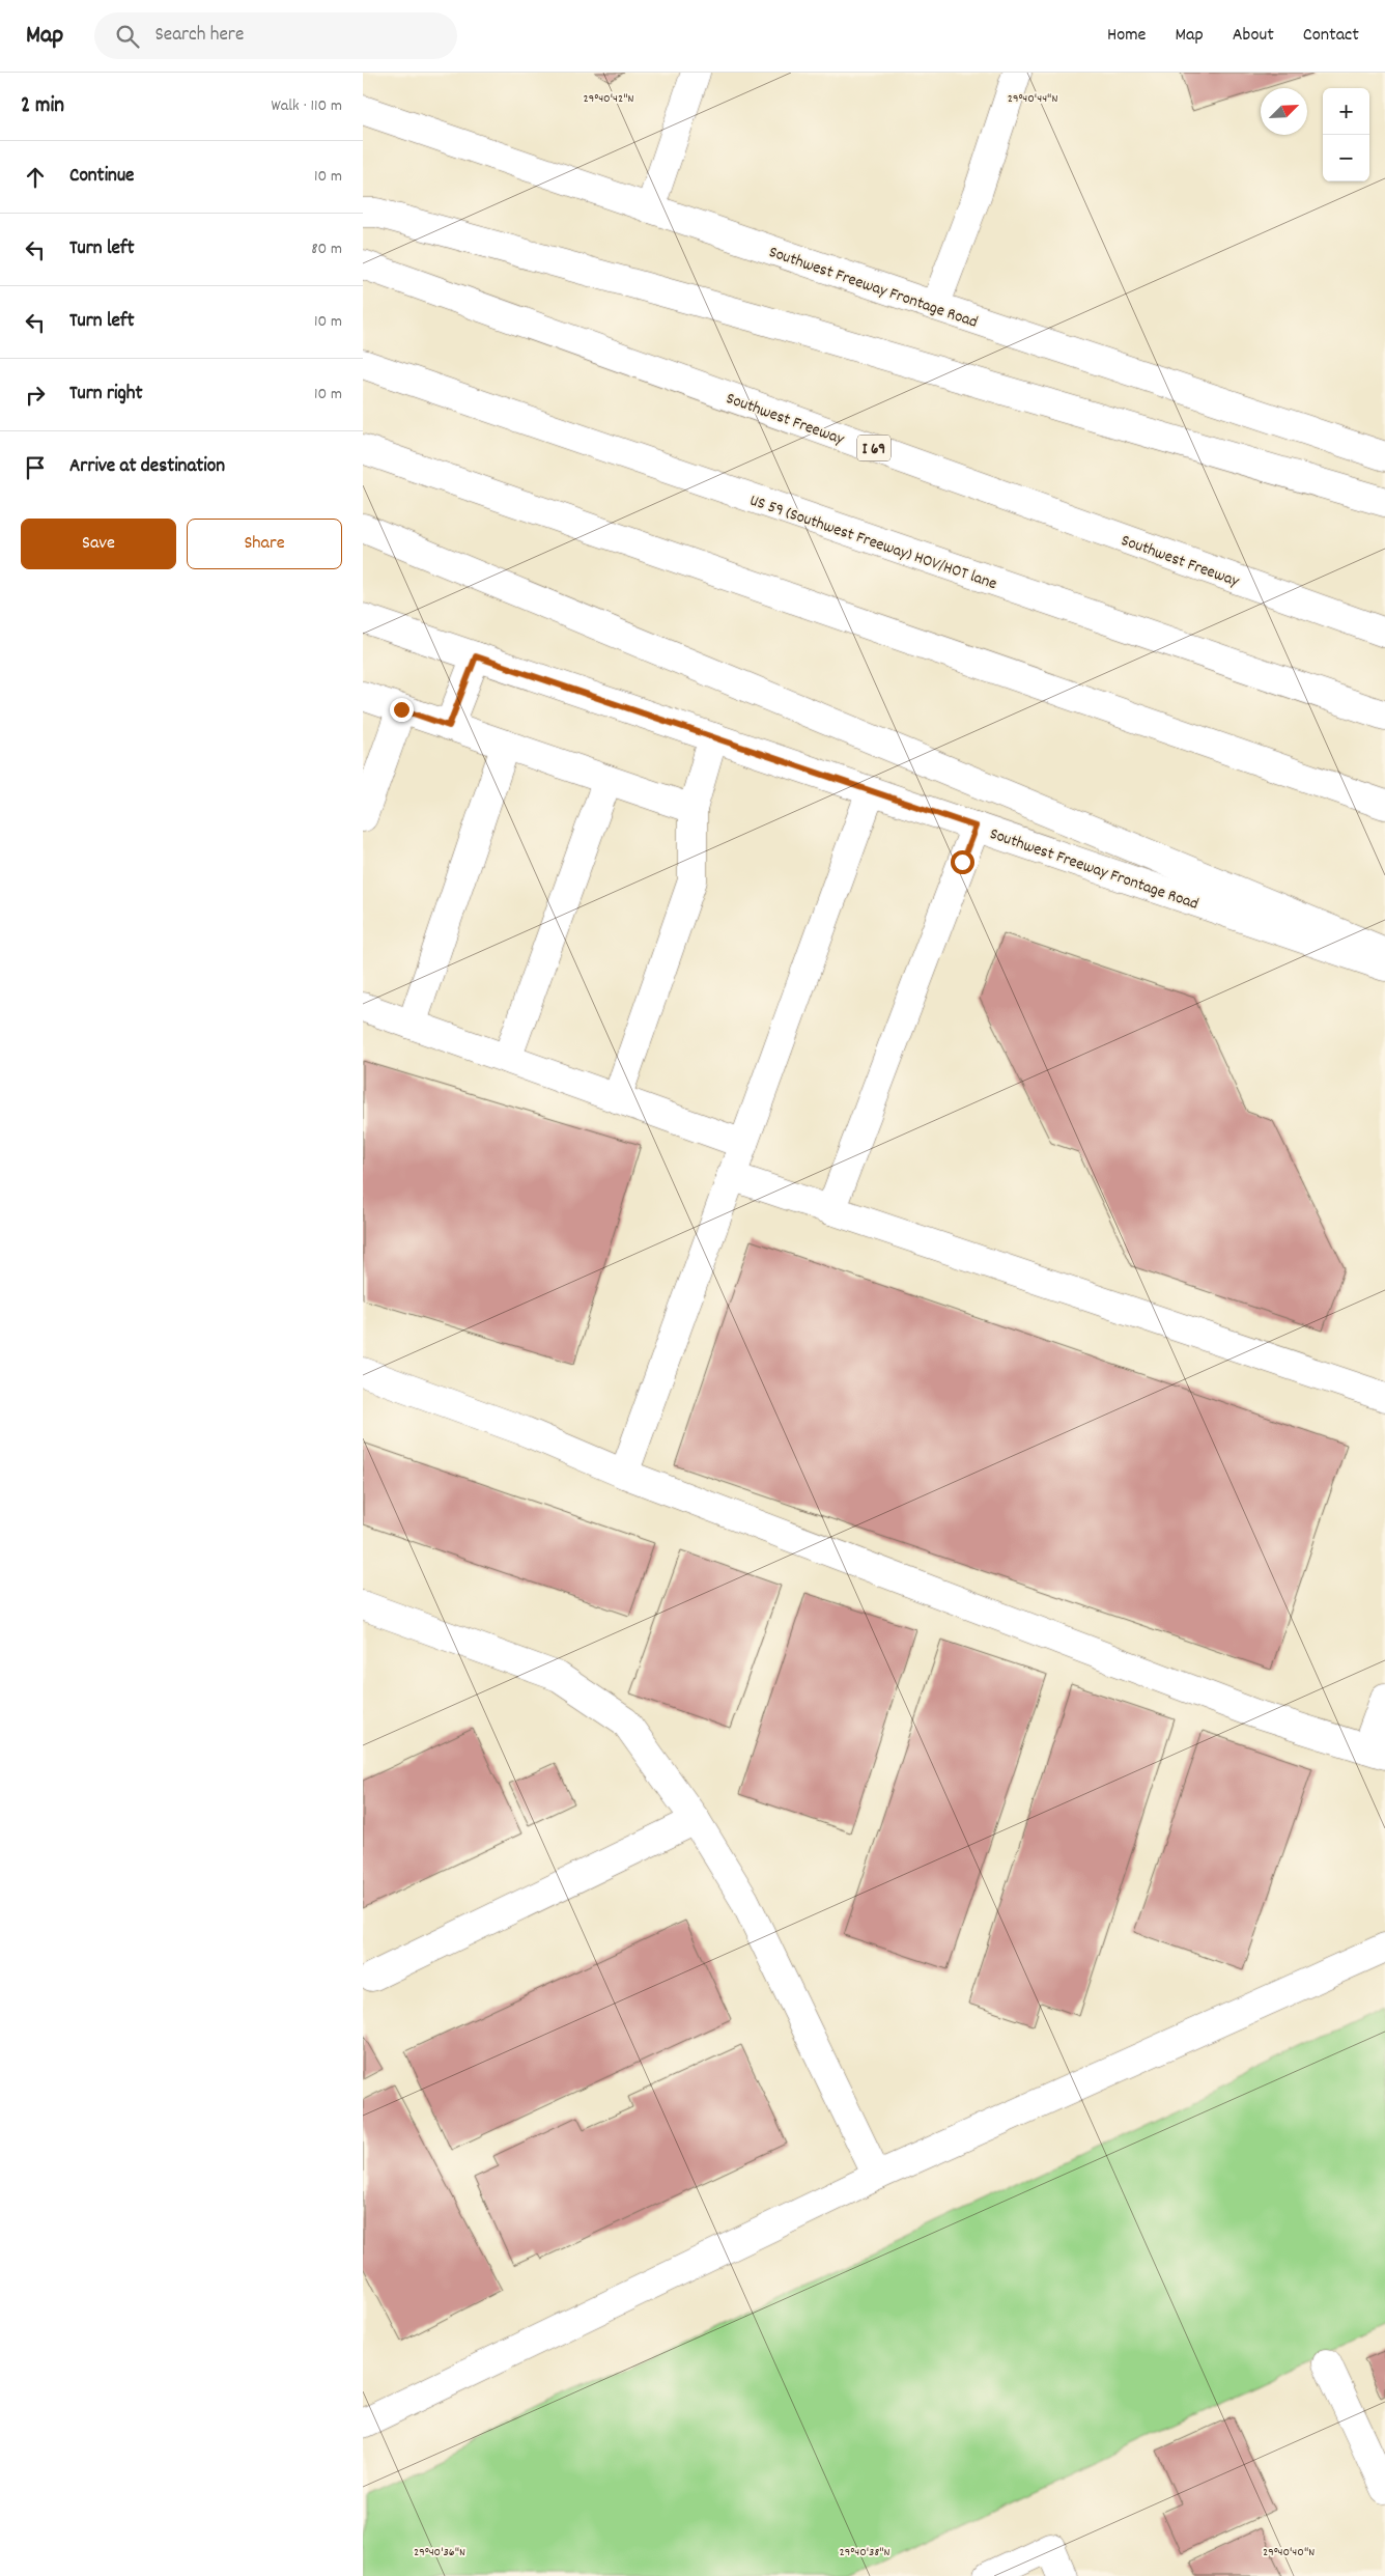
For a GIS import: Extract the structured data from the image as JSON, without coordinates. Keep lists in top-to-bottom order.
{
  "streets": {
    "main road": [
      "Southwest Freeway Frontage Road",
      "Southwest Freeway",
      "I 69",
      "US 59 (Southwest Freeway) HOV/HOT lane"
    ]
  },
  "north": "top right",
  "page": {
    "header": "Map",
    "search": "Search here",
    "nav": [
      "Home",
      "Map",
      "About",
      "Contact"
    ],
    "heading": ["2 min", "Walk · 110 m"],
    "map_buttons": ["+", "−"],
    "list": [
      ["Continue", "10 m"],
      ["Turn left", "80 m"],
      ["Turn left", "10 m"],
      ["Turn right", "10 m"],
      "Arrive at destination"
    ],
    "buttons": ["Save", "Share"]
  },
  "coordinates": [
    "29°40'42\"N",
    "29°40'44\"N",
    "29°40'36\"N",
    "29°40'38\"N",
    "29°40'40\"N"
  ]
}
